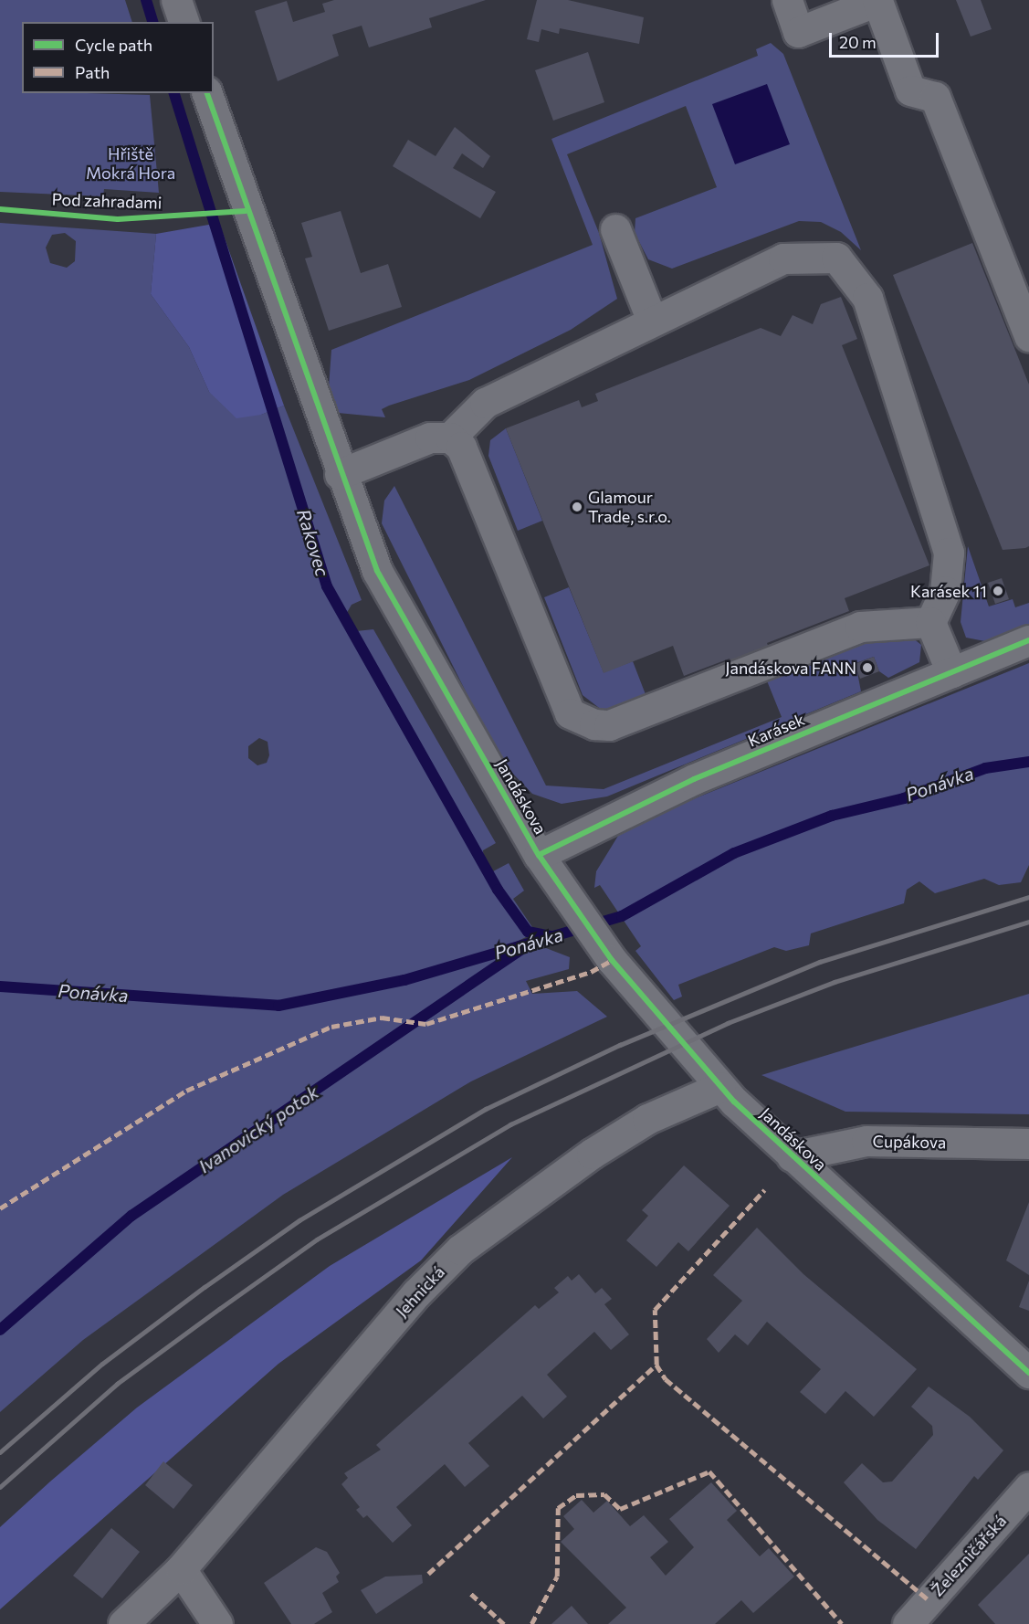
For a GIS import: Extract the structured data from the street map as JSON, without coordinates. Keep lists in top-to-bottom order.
{
  "streets": {
    "street": [
      "Karásek",
      "Jandáskova",
      "Cupákova",
      "Jehnická",
      "Železničářská"
    ],
    "cycle path": ["Pod zahradami"]
  },
  "crossings": [
    ["Karásek", "Jandáskova"],
    ["Jandáskova", "Cupákova"],
    ["Jandáskova", "Jehnická"]
  ],
  "water": ["Rakovec", "Ponávka", "Ivanovický potok"],
  "parks": ["Hřiště Mokrá Hora"],
  "places": ["Glamour Trade, s.r.o.", "Karásek 11", "Jandáskova FANN"],
  "legend": ["Cycle path", "Path"],
  "scale_bar": "20 m"
}
